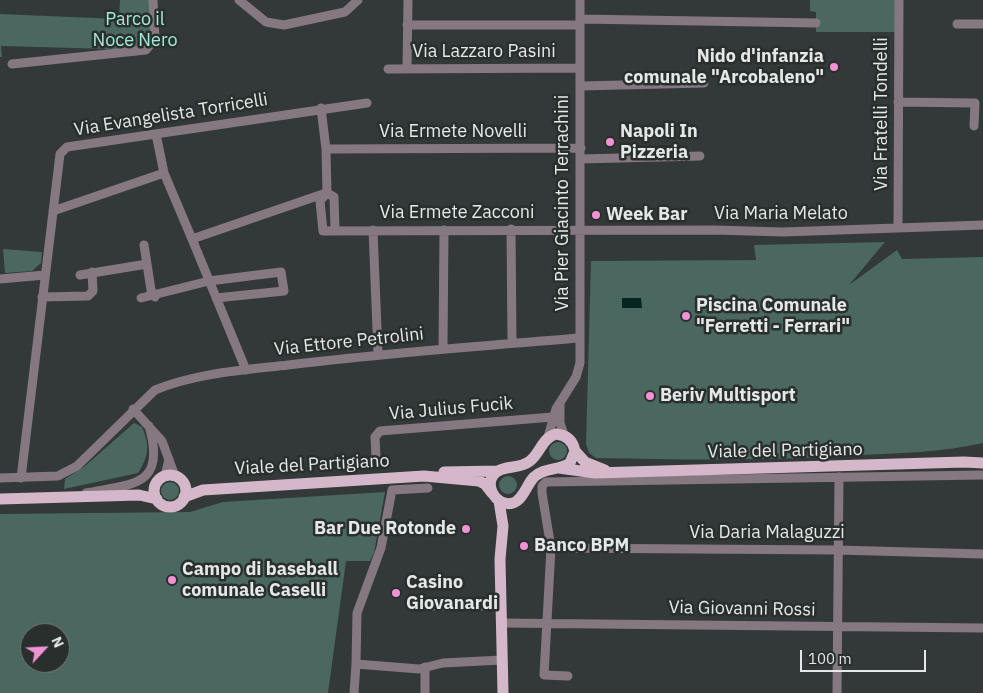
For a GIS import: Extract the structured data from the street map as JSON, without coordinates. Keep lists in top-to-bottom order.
{
  "streets": {
    "main road": ["Viale del Partigiano"],
    "street": [
      "Via Lazzaro Pasini",
      "Via Fratelli Tondelli",
      "Via Evangelista Torricelli",
      "Via Ermete Novelli",
      "Via Pier Giacinto Terrachini",
      "Via Ermete Zacconi",
      "Via Maria Melato",
      "Via Ettore Petrolini",
      "Via Julius Fucik",
      "Via Daria Malaguzzi",
      "Via Giovanni Rossi"
    ]
  },
  "crossings": [
    ["Via Lazzaro Pasini", "Via Pier Giacinto Terrachini"],
    ["Via Fratelli Tondelli", "Via Maria Melato"],
    ["Via Evangelista Torricelli", "Via Ettore Petrolini"],
    ["Via Ermete Novelli", "Via Pier Giacinto Terrachini"],
    ["Via Pier Giacinto Terrachini", "Via Ermete Zacconi"],
    ["Via Pier Giacinto Terrachini", "Via Maria Melato"],
    ["Via Pier Giacinto Terrachini", "Via Ettore Petrolini"],
    ["Via Pier Giacinto Terrachini", "Via Julius Fucik"],
    ["Via Pier Giacinto Terrachini", "Viale del Partigiano"],
    ["Via Ermete Zacconi", "Via Maria Melato"]
  ],
  "parks": ["Parco il Noce Nero"],
  "places": [
    "Nido d'infanzia comunale \"Arcobaleno\"",
    "Napoli In Pizzeria",
    "Week Bar",
    "Piscina Comunale \"Ferretti - Ferrari\"",
    "Beriv Multisport",
    "Bar Due Rotonde",
    "Banco BPM",
    "Campo di baseball comunale Caselli",
    "Casino Giovanardi"
  ],
  "scale_bar": "100 m",
  "north": "top right"
}
